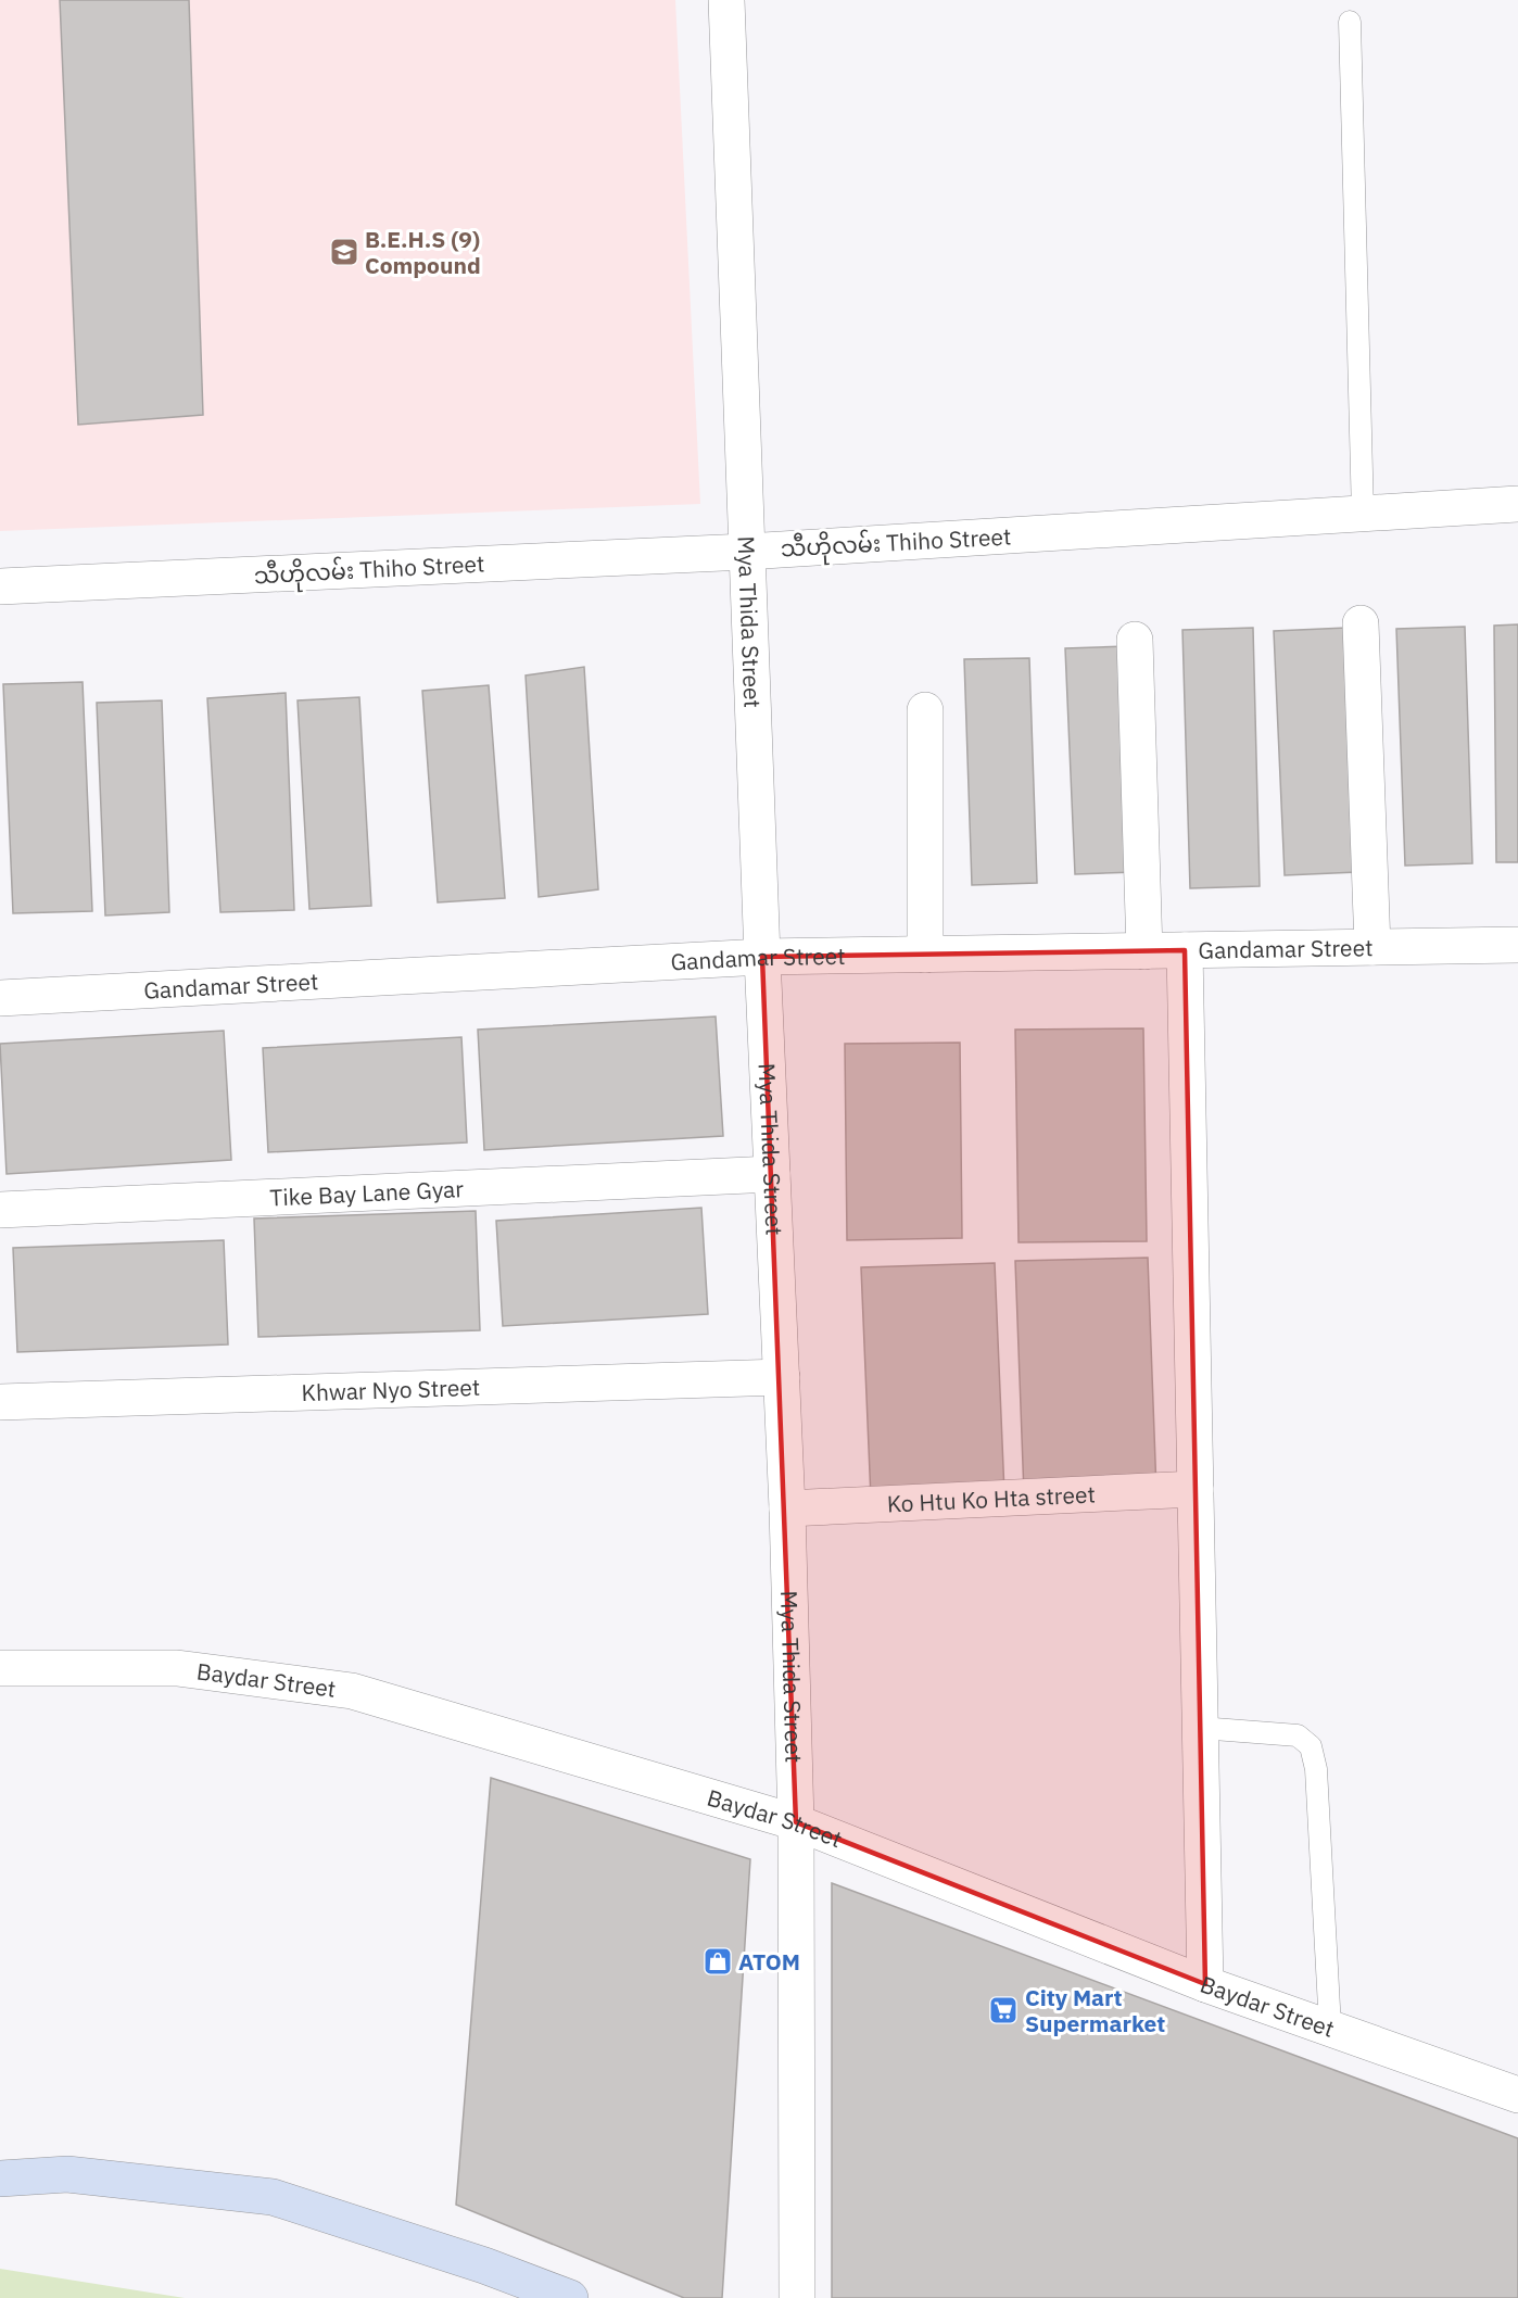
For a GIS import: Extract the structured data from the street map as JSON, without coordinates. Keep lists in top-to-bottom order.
{
  "streets": {
    "street": [
      "သီဟိုလမ်း Thiho Street",
      "Mya Thida Street",
      "Gandamar Street",
      "Tike Bay Lane Gyar",
      "Khwar Nyo Street",
      "Ko Htu Ko Hta street",
      "Baydar Street"
    ]
  },
  "crossings": [
    ["သီဟိုလမ်း Thiho Street", "Mya Thida Street"],
    ["Mya Thida Street", "Gandamar Street"],
    ["Mya Thida Street", "Tike Bay Lane Gyar"],
    ["Mya Thida Street", "Khwar Nyo Street"],
    ["Mya Thida Street", "Ko Htu Ko Hta street"],
    ["Mya Thida Street", "Baydar Street"]
  ],
  "places": {
    "school or university": ["B.E.H.S (9) Compound"],
    "shop": ["ATOM"],
    "supermarket": ["City Mart Supermarket"]
  }
}
